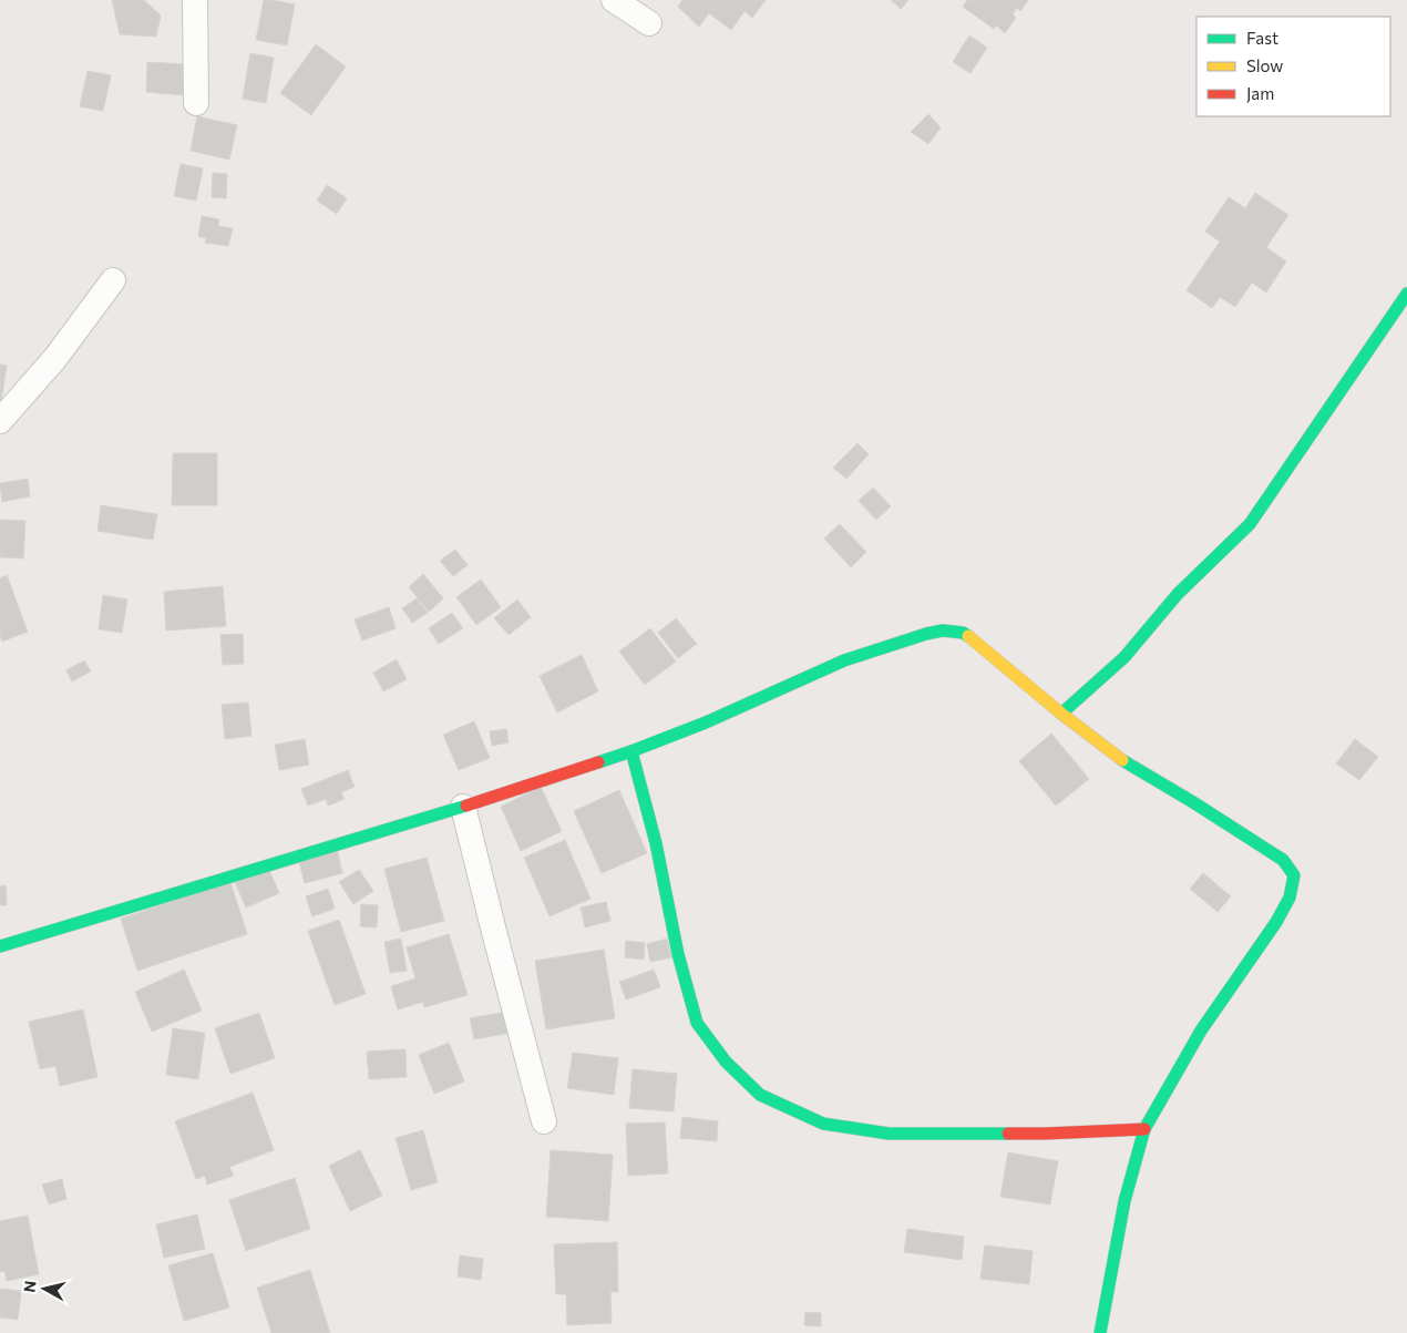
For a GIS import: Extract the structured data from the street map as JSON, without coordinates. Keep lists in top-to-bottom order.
{
  "legend": ["Fast", "Slow", "Jam"],
  "north": "left"
}
